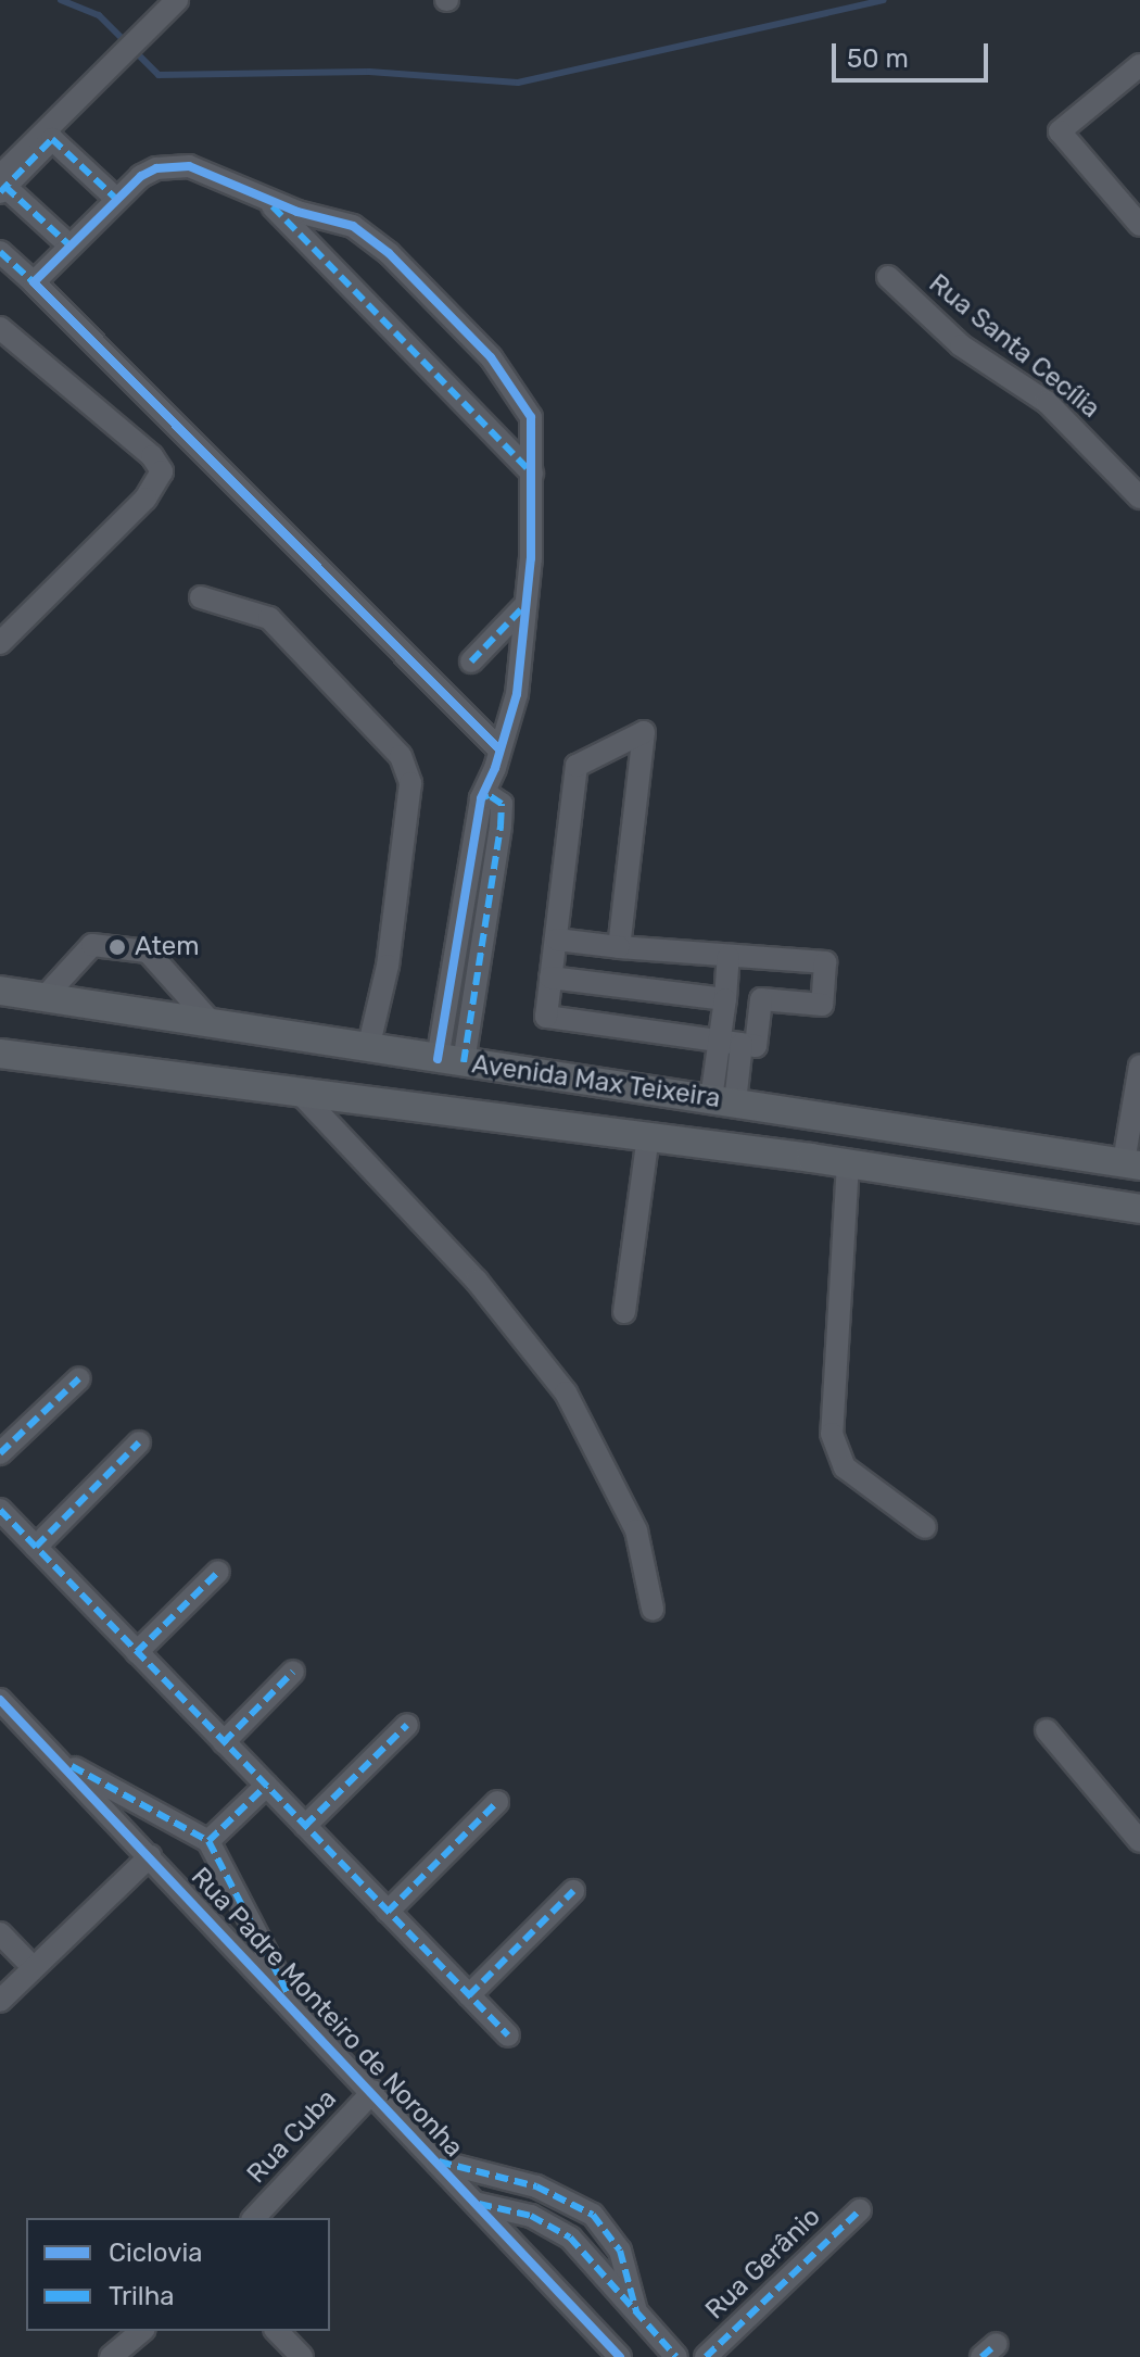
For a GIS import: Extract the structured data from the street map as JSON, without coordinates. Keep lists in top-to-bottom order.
{
  "streets": {
    "main road": ["Avenida Max Teixeira"],
    "street": [
      "Rua Santa Cecília",
      "Rua Padre Monteiro de Noronha",
      "Rua Cuba",
      "Rua Gerânio"
    ]
  },
  "crossings": [
    ["Rua Padre Monteiro de Noronha", "Rua Cuba"]
  ],
  "places": ["Atem"],
  "legend": ["Ciclovia", "Trilha"],
  "scale_bar": "50 m"
}
